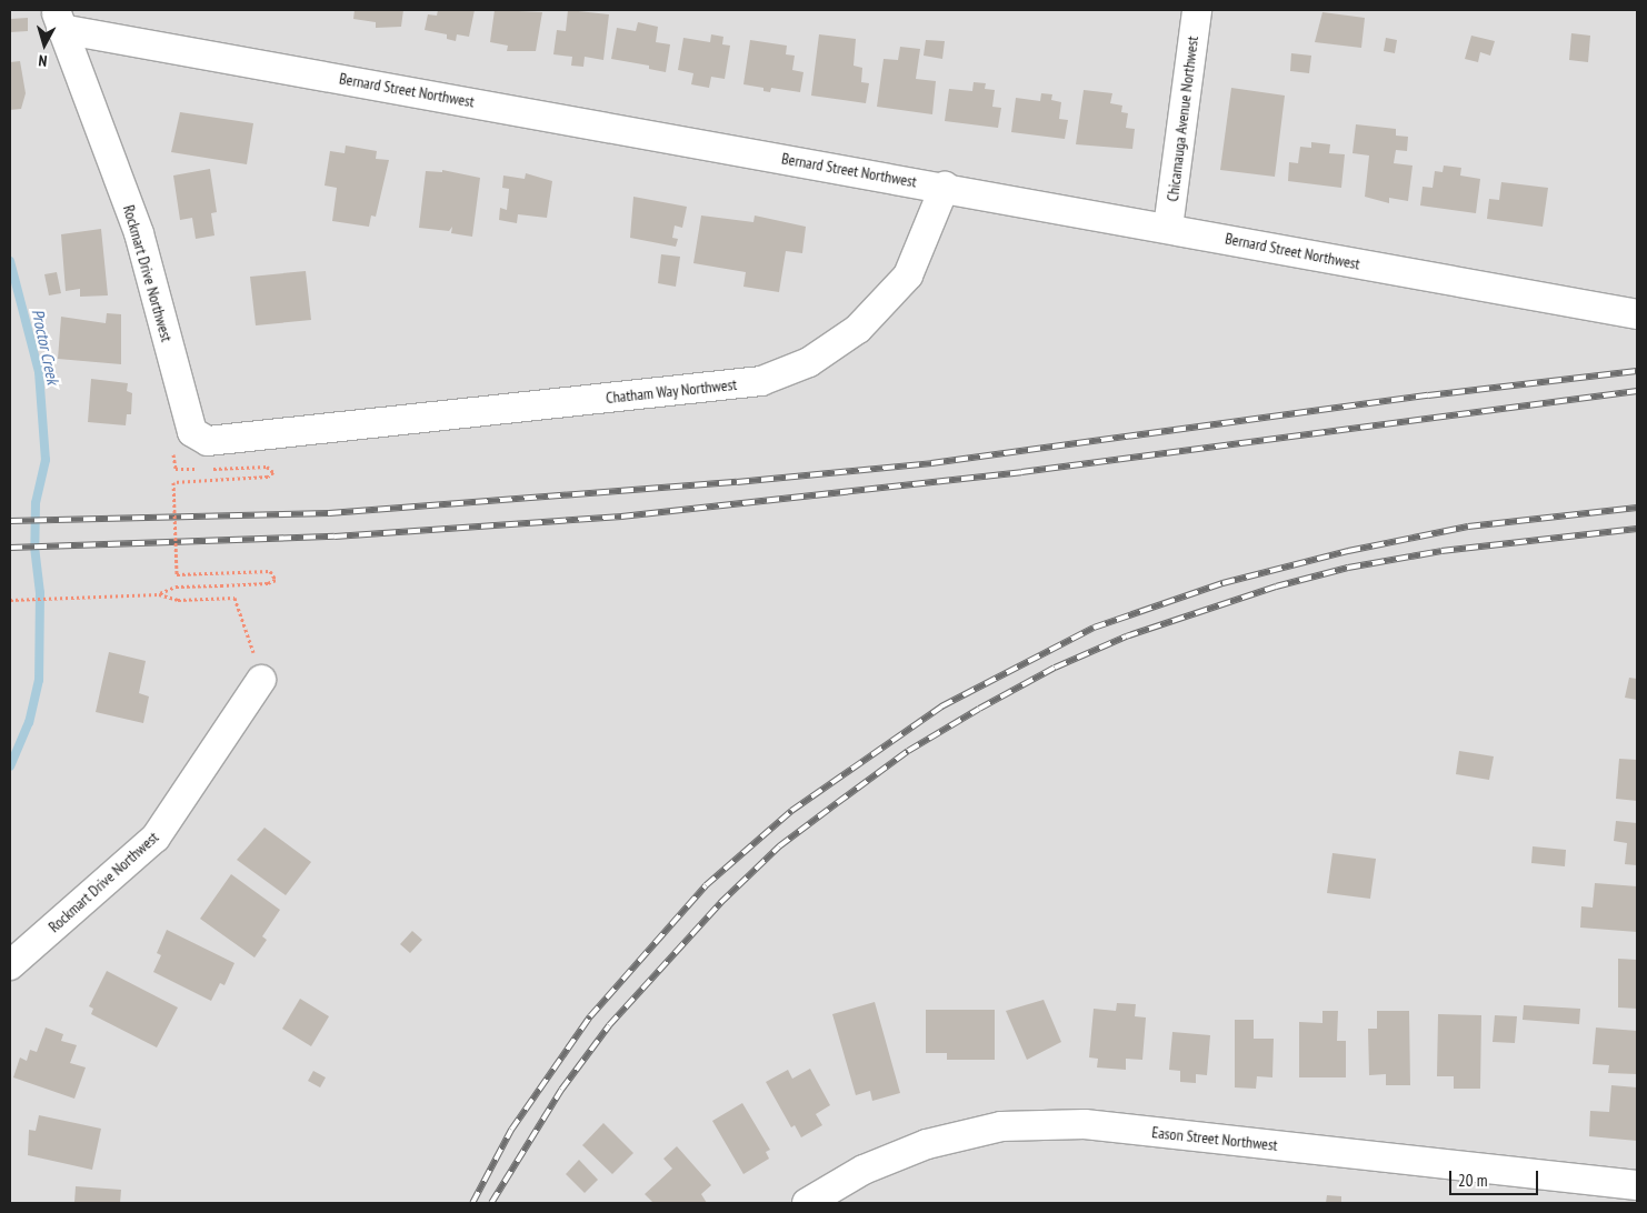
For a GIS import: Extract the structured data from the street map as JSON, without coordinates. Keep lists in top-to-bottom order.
{
  "streets": {
    "street": [
      "Bernard Street Northwest",
      "Chicamauga Avenue Northwest",
      "Rockmart Drive Northwest",
      "Chatham Way Northwest",
      "Eason Street Northwest"
    ]
  },
  "crossings": [
    ["Bernard Street Northwest", "Chicamauga Avenue Northwest"],
    ["Bernard Street Northwest", "Rockmart Drive Northwest"],
    ["Bernard Street Northwest", "Chatham Way Northwest"],
    ["Rockmart Drive Northwest", "Chatham Way Northwest"]
  ],
  "water": ["Proctor Creek"],
  "scale_bar": "20 m",
  "north": "bottom"
}
